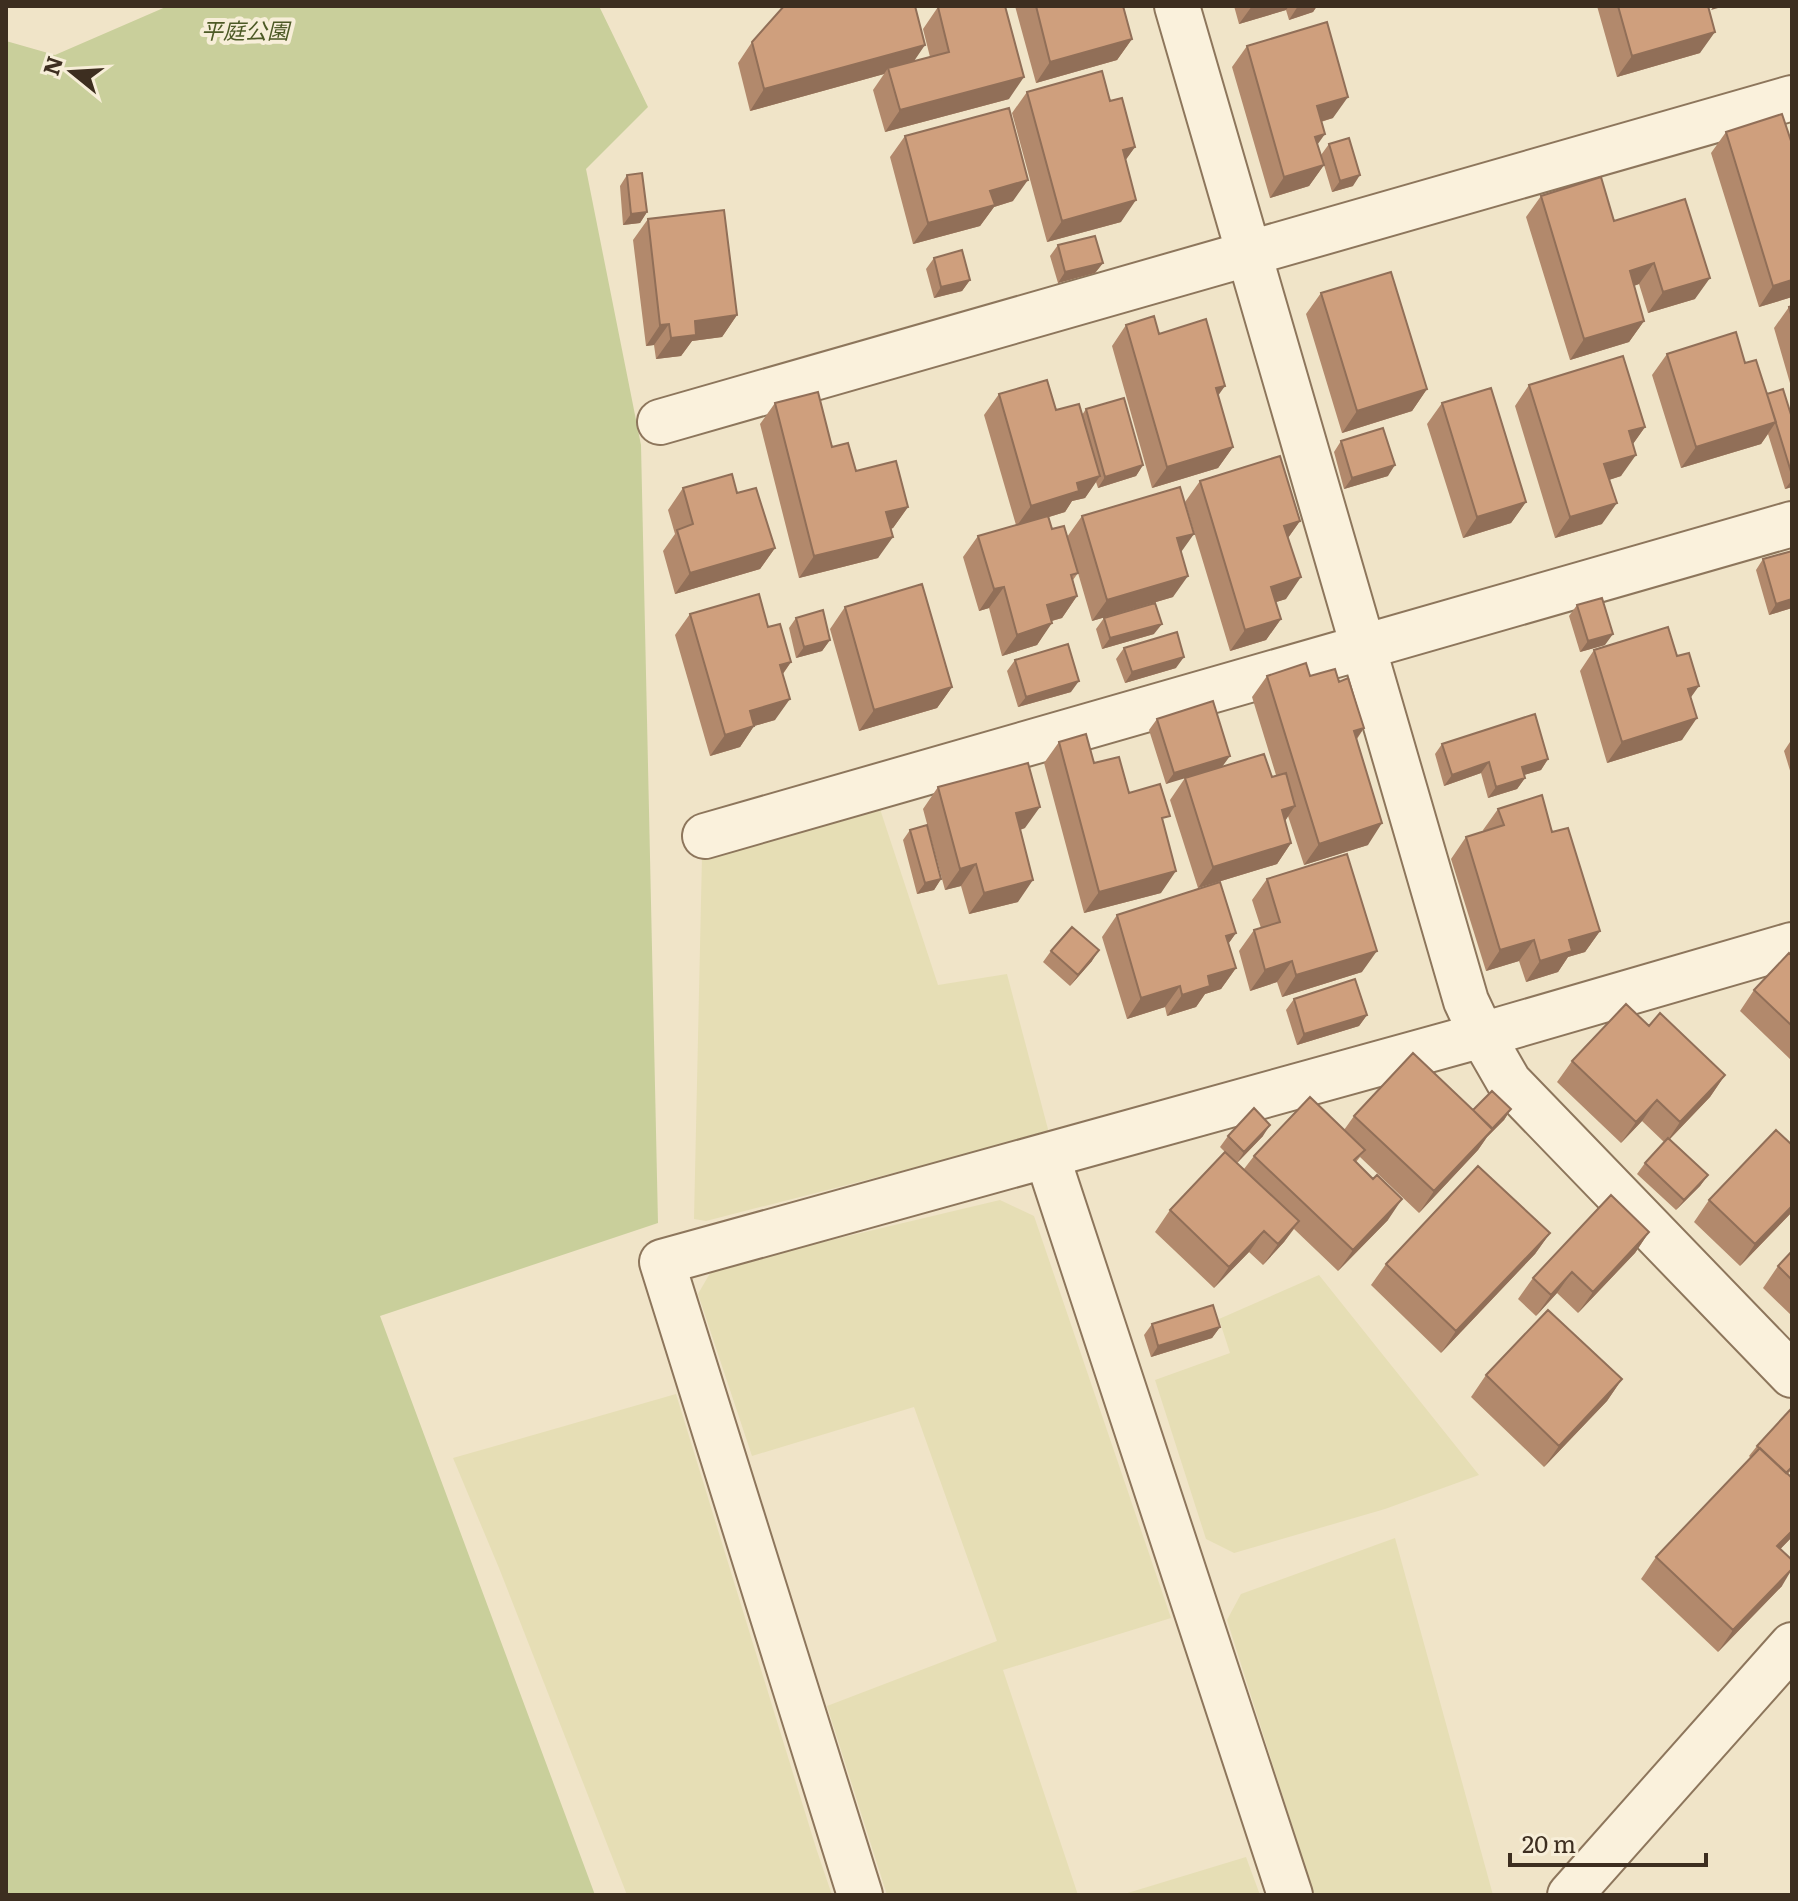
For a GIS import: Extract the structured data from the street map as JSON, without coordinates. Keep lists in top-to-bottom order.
{
  "parks": ["平庭公園"],
  "scale_bar": "20 m",
  "north": "left"
}
